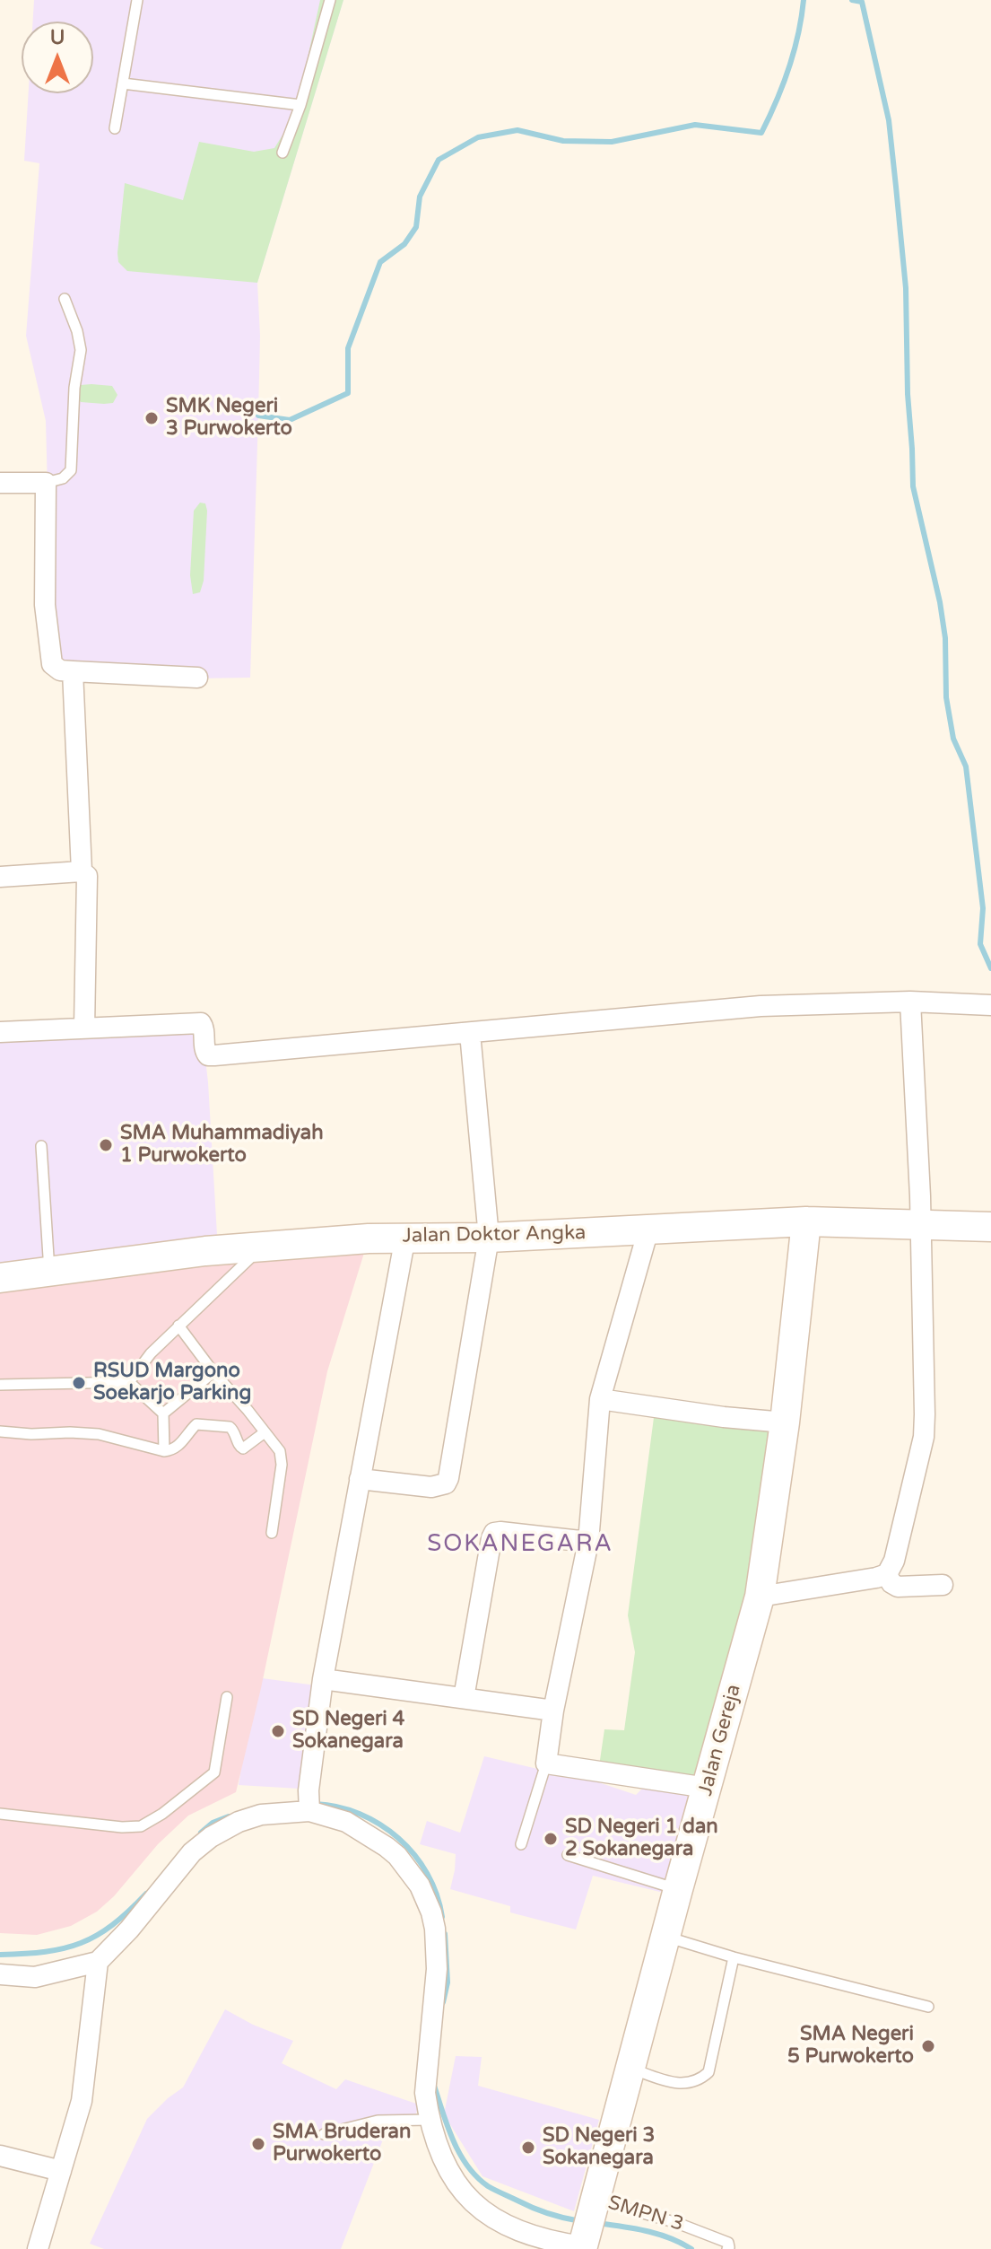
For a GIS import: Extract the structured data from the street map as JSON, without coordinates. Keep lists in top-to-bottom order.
{
  "streets": {
    "street": ["Jalan Doktor Angka", "Jalan Gereja"],
    "lane": ["SMPN 3"]
  },
  "crossings": [
    ["Jalan Doktor Angka", "Jalan Gereja"],
    ["Jalan Gereja", "SMPN 3"]
  ],
  "districts": ["SOKANEGARA"],
  "places": [
    "SMK Negeri 3 Purwokerto",
    "SMA Muhammadiyah 1 Purwokerto",
    "RSUD Margono Soekarjo Parking",
    "SD Negeri 4 Sokanegara",
    "SD Negeri 1 dan 2 Sokanegara",
    "SMA Negeri 5 Purwokerto",
    "SMA Bruderan Purwokerto",
    "SD Negeri 3 Sokanegara"
  ],
  "north": "top"
}
